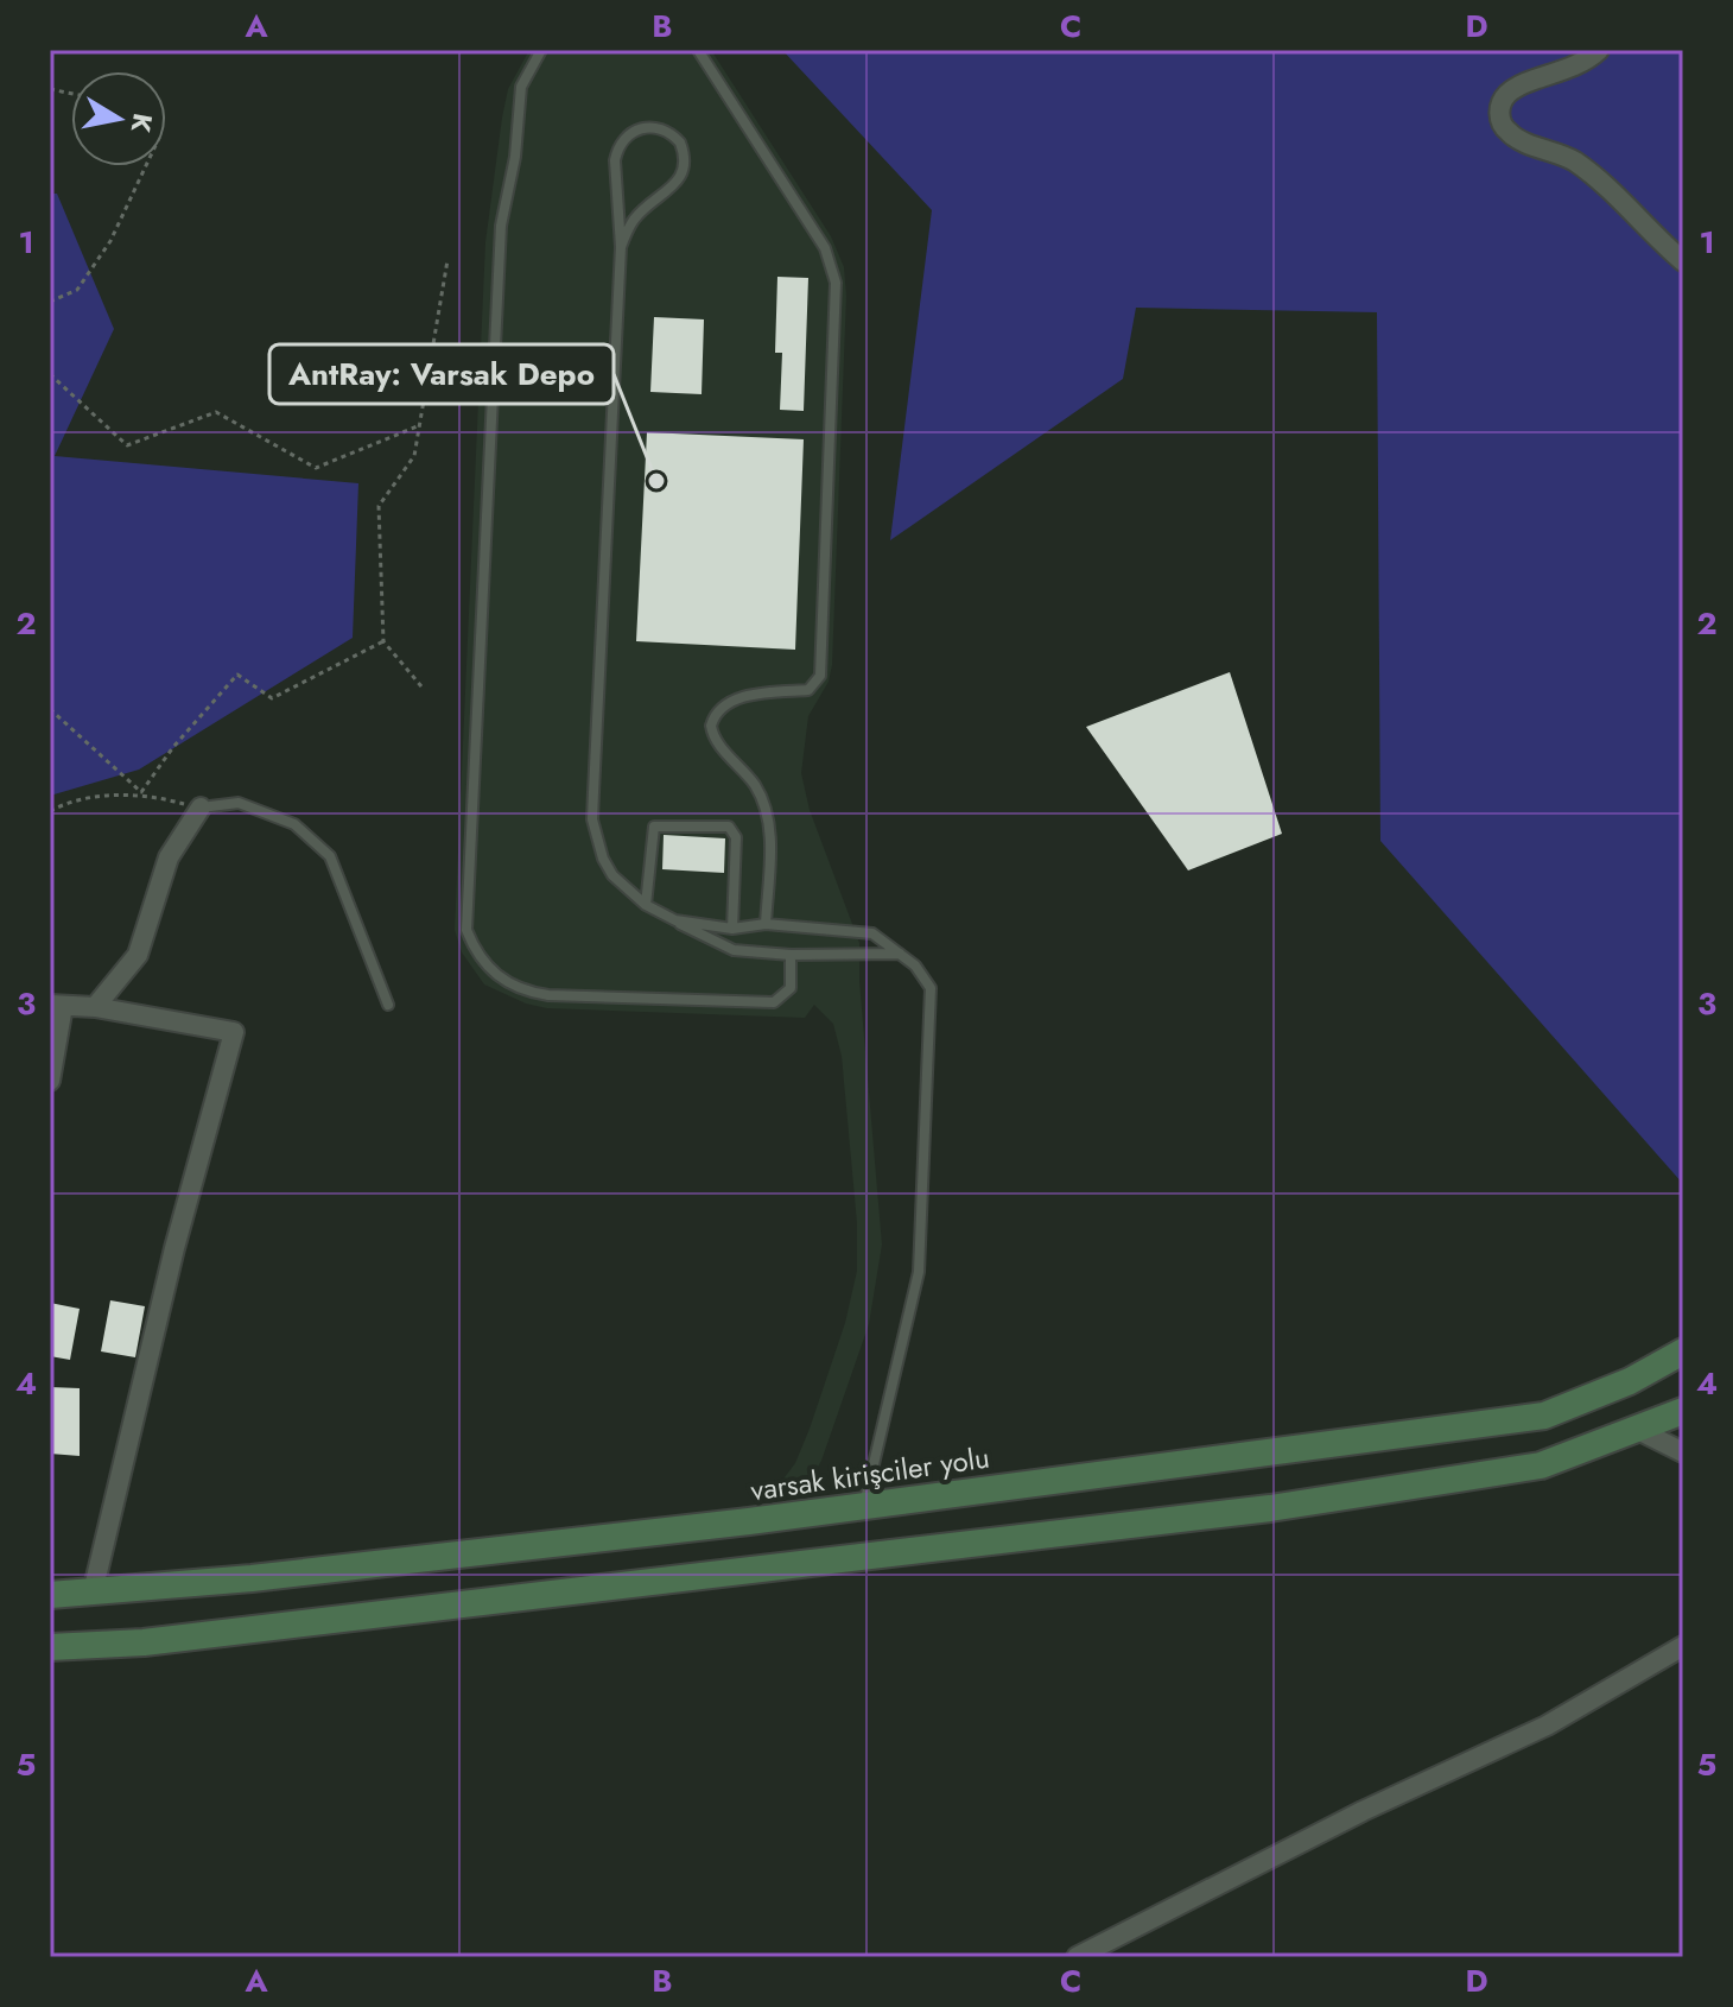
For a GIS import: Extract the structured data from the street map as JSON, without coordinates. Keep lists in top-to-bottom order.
{
  "streets": {
    "street": ["varsak kirişciler yolu"]
  },
  "places": ["AntRay: Varsak Depo"],
  "north": "right",
  "grid": {
    "columns": [
      "A",
      "B",
      "C",
      "D"
    ],
    "rows": [
      "1",
      "2",
      "3",
      "4",
      "5"
    ]
  }
}
